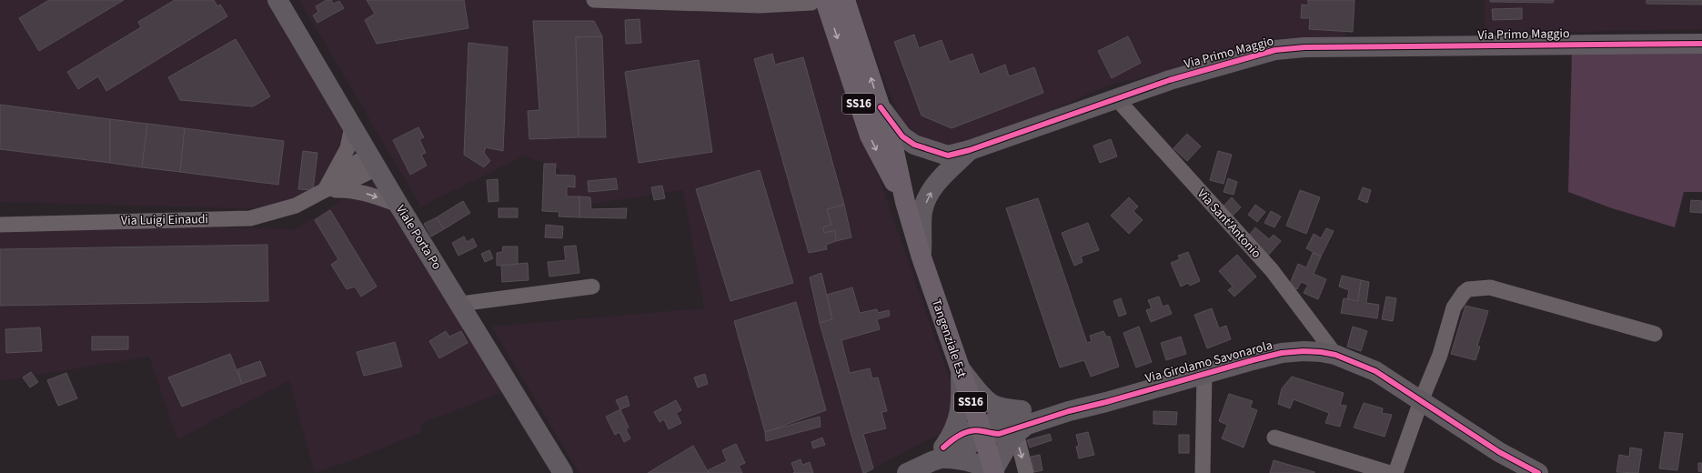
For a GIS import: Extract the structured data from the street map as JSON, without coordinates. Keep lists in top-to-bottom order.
{
  "streets": {
    "main road": ["SS16", "Tangenziale Est"],
    "street": [
      "Via Primo Maggio",
      "Via Luigi Einaudi",
      "Via Sant'Antonio",
      "Viale Porta Po",
      "Via Girolamo Savonarola"
    ]
  },
  "crossings": [
    ["Via Primo Maggio", "Via Sant'Antonio"],
    ["Via Primo Maggio", "Tangenziale Est"],
    ["Via Luigi Einaudi", "Viale Porta Po"],
    ["Via Sant'Antonio", "Via Girolamo Savonarola"],
    ["Tangenziale Est", "Via Girolamo Savonarola"]
  ]
}
